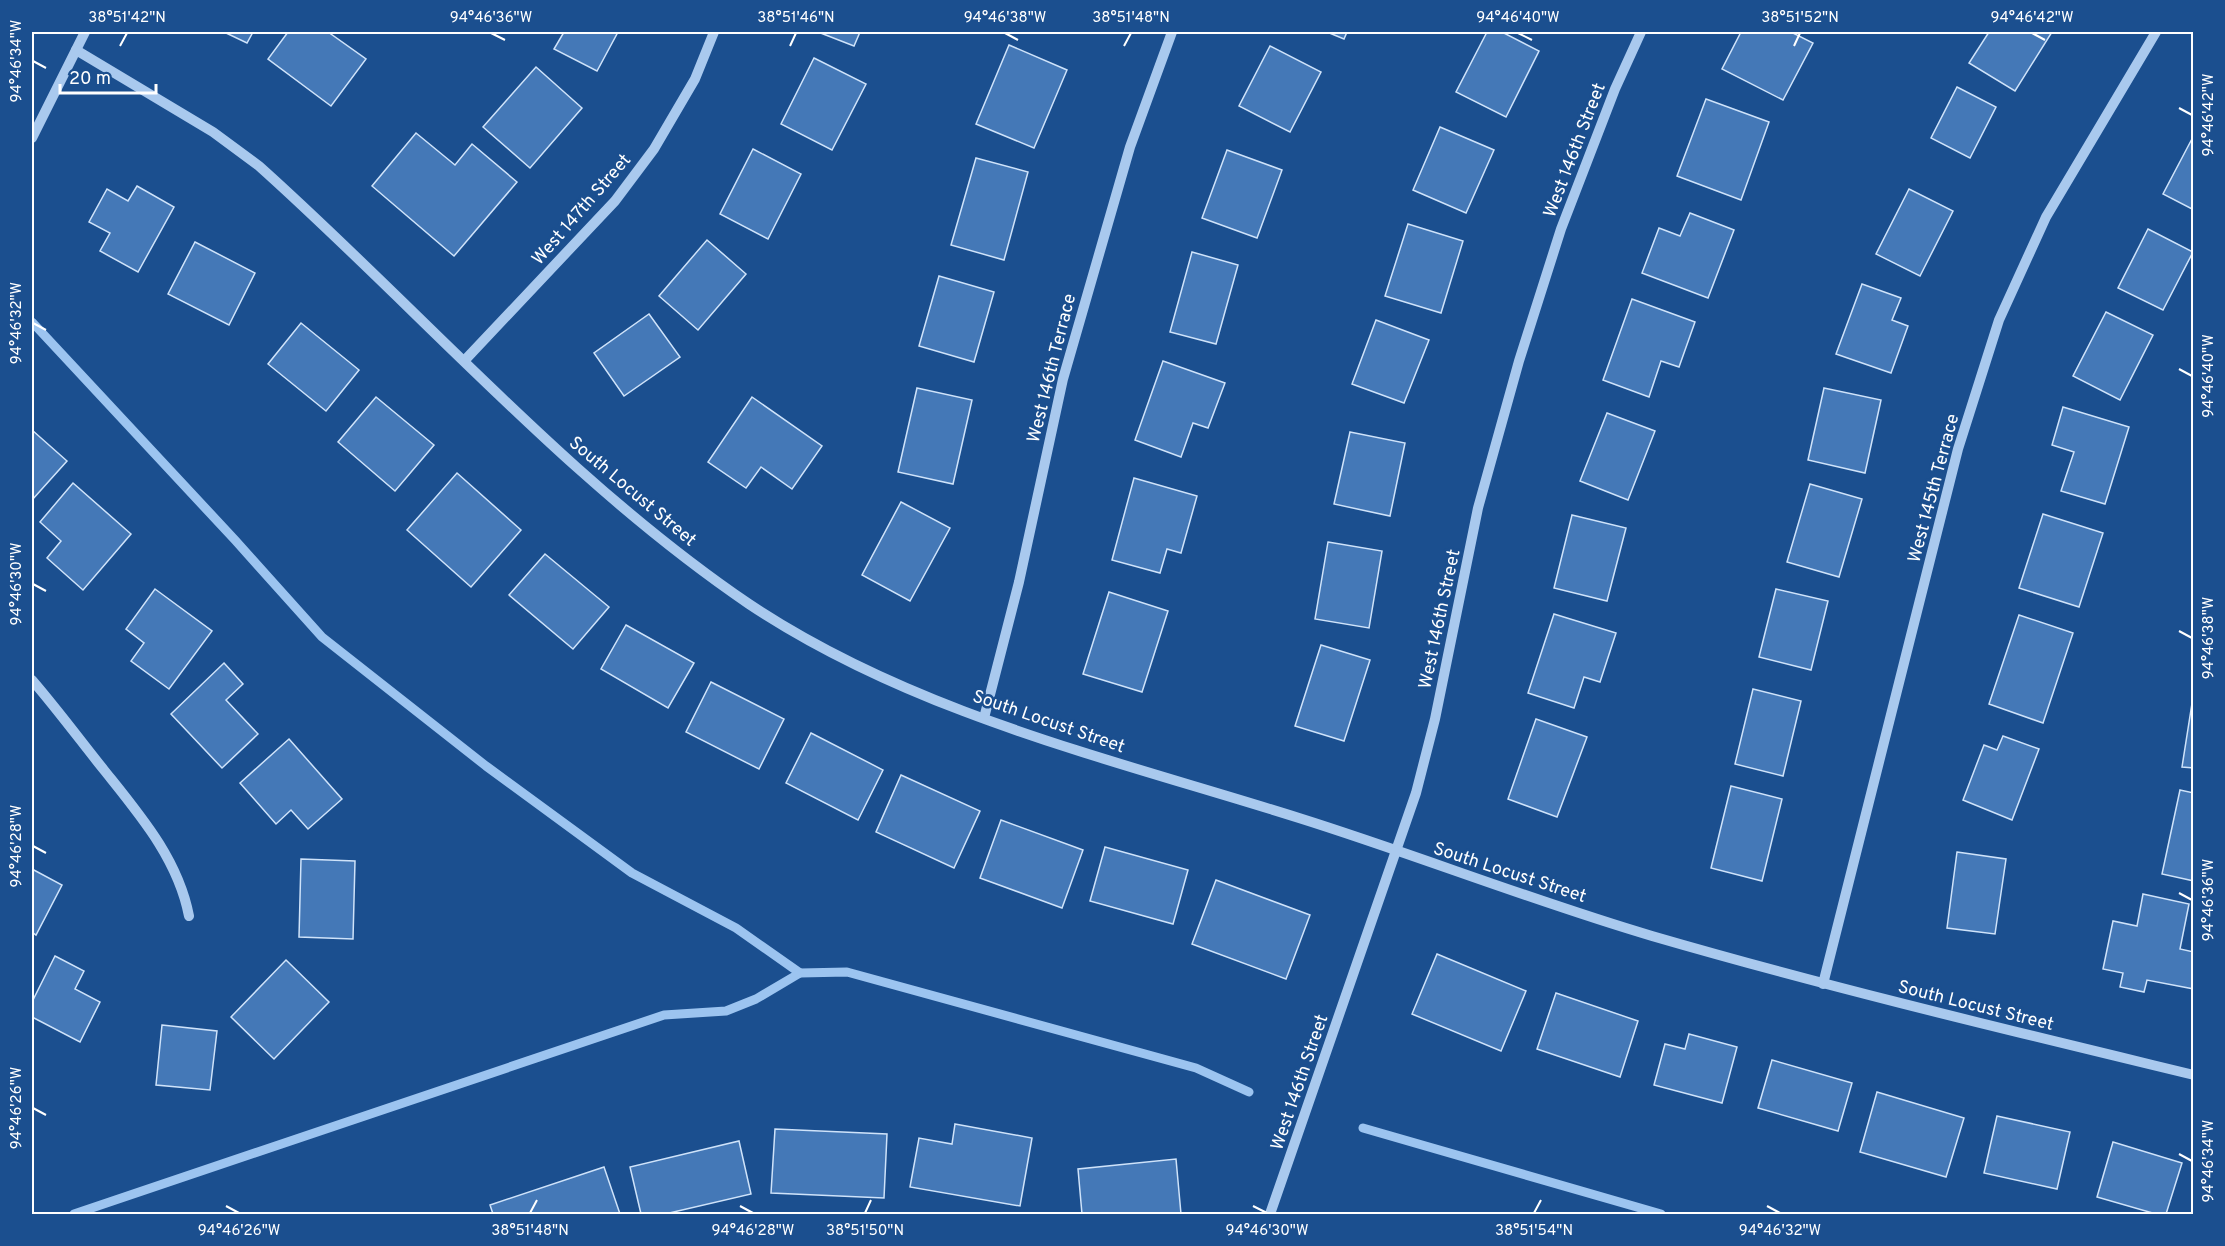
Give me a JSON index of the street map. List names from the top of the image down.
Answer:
{
  "streets": {
    "street": [
      "West 146th Street",
      "West 147th Street",
      "West 146th Terrace",
      "West 145th Terrace",
      "South Locust Street"
    ]
  },
  "crossings": [
    ["West 146th Street", "South Locust Street"],
    ["West 147th Street", "South Locust Street"],
    ["West 146th Terrace", "South Locust Street"],
    ["West 145th Terrace", "South Locust Street"]
  ],
  "scale_bar": "20 m",
  "coordinates": [
    "38°51'42\"N",
    "94°46'36\"W",
    "38°51'46\"N",
    "94°46'38\"W",
    "38°51'48\"N",
    "94°46'40\"W",
    "38°51'52\"N",
    "94°46'42\"W",
    "94°46'34\"W",
    "94°46'32\"W",
    "94°46'30\"W",
    "94°46'28\"W",
    "94°46'26\"W",
    "38°51'50\"N",
    "38°51'54\"N"
  ]
}
